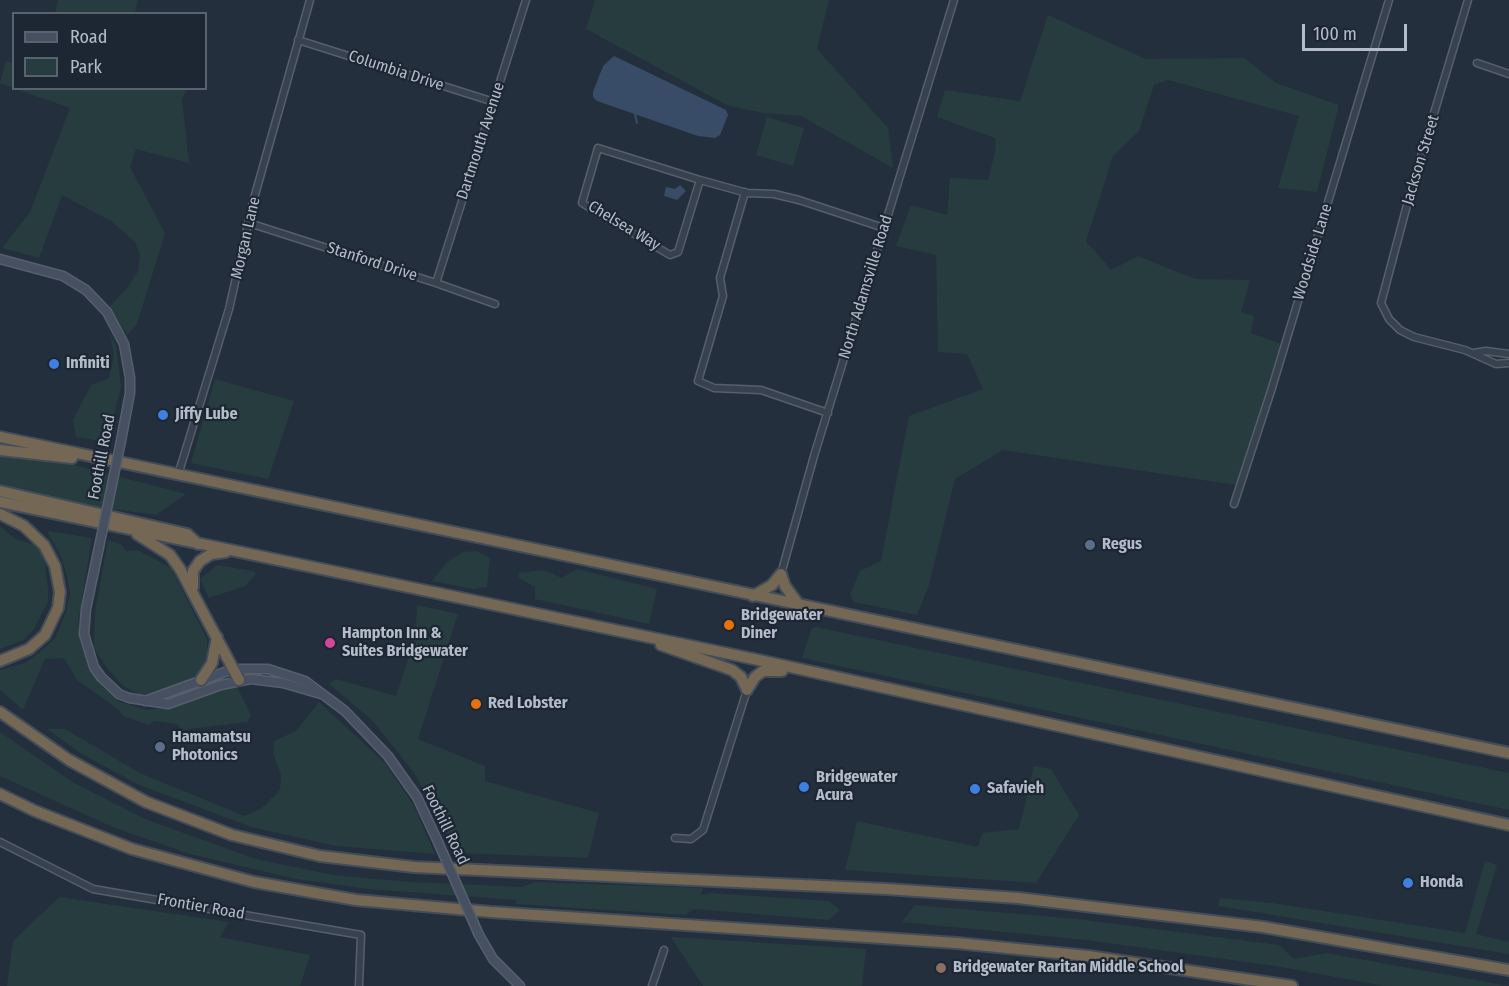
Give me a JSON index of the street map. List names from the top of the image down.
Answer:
{
  "streets": {
    "street": [
      "Columbia Drive",
      "Dartmouth Avenue",
      "Jackson Street",
      "Chelsea Way",
      "Morgan Lane",
      "Woodside Lane",
      "Stanford Drive",
      "North Adamsville Road",
      "Foothill Road",
      "Frontier Road"
    ]
  },
  "crossings": [
    ["Columbia Drive", "Dartmouth Avenue"],
    ["Columbia Drive", "Morgan Lane"],
    ["Dartmouth Avenue", "Stanford Drive"],
    ["Chelsea Way", "North Adamsville Road"],
    ["Morgan Lane", "Stanford Drive"]
  ],
  "places": [
    "Infiniti",
    "Jiffy Lube",
    "Regus",
    "Bridgewater Diner",
    "Hampton Inn & Suites Bridgewater",
    "Red Lobster",
    "Hamamatsu Photonics",
    "Bridgewater Acura",
    "Safavieh",
    "Honda",
    "Bridgewater Raritan Middle School"
  ],
  "legend": ["Road", "Park"],
  "scale_bar": "100 m"
}
